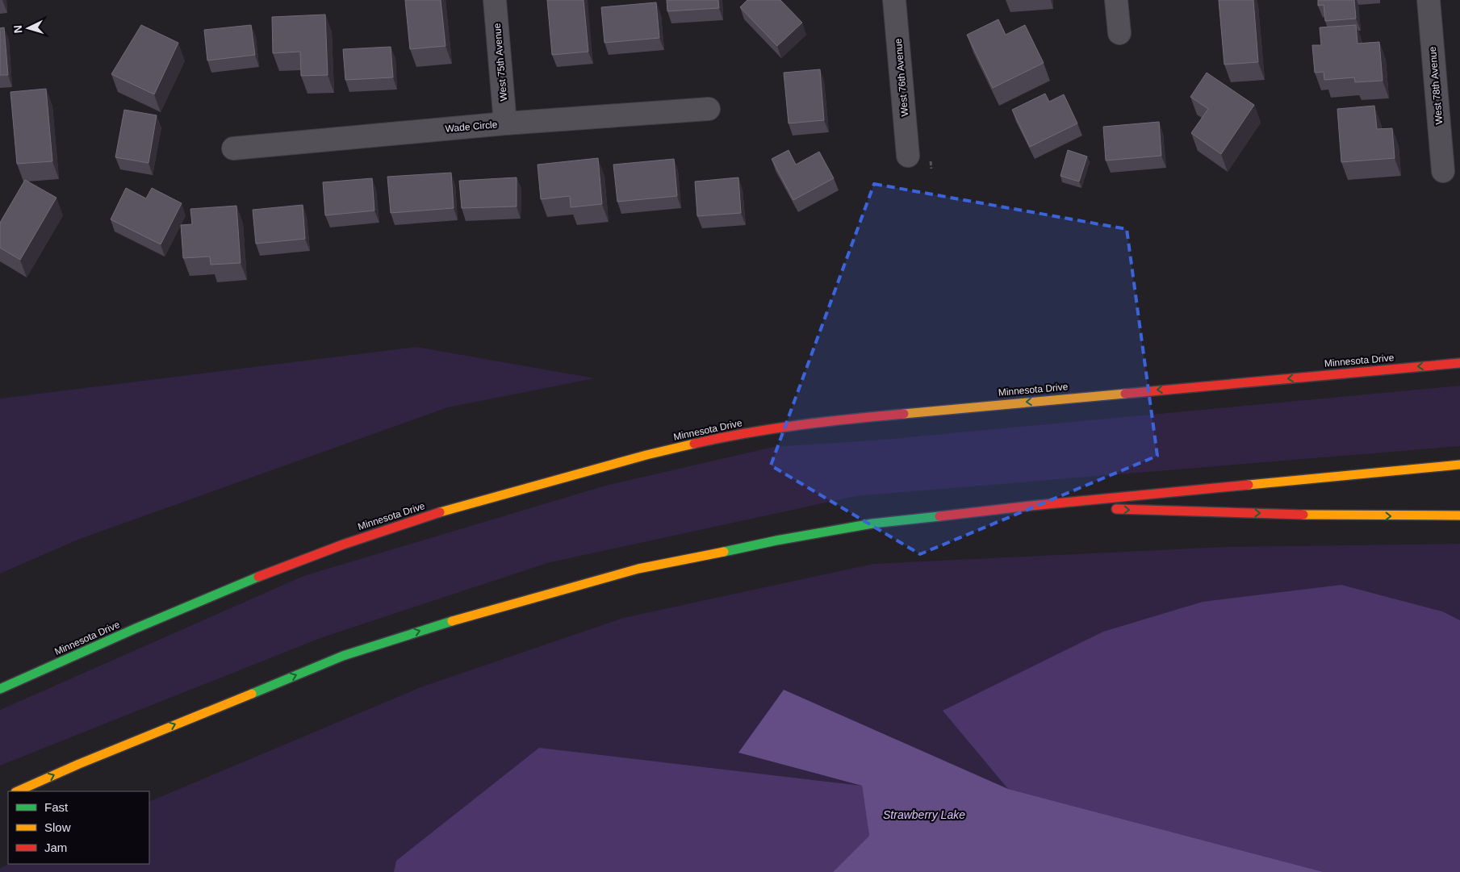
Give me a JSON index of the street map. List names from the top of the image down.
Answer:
{
  "streets": {
    "highway": ["Minnesota Drive"],
    "street": [
      "West 75th Avenue",
      "West 76th Avenue",
      "West 78th Avenue",
      "Wade Circle"
    ]
  },
  "crossings": [
    ["West 75th Avenue", "Wade Circle"]
  ],
  "one_way": ["Minnesota Drive"],
  "water": ["Strawberry Lake"],
  "legend": ["Fast", "Slow", "Jam"],
  "north": "left"
}
